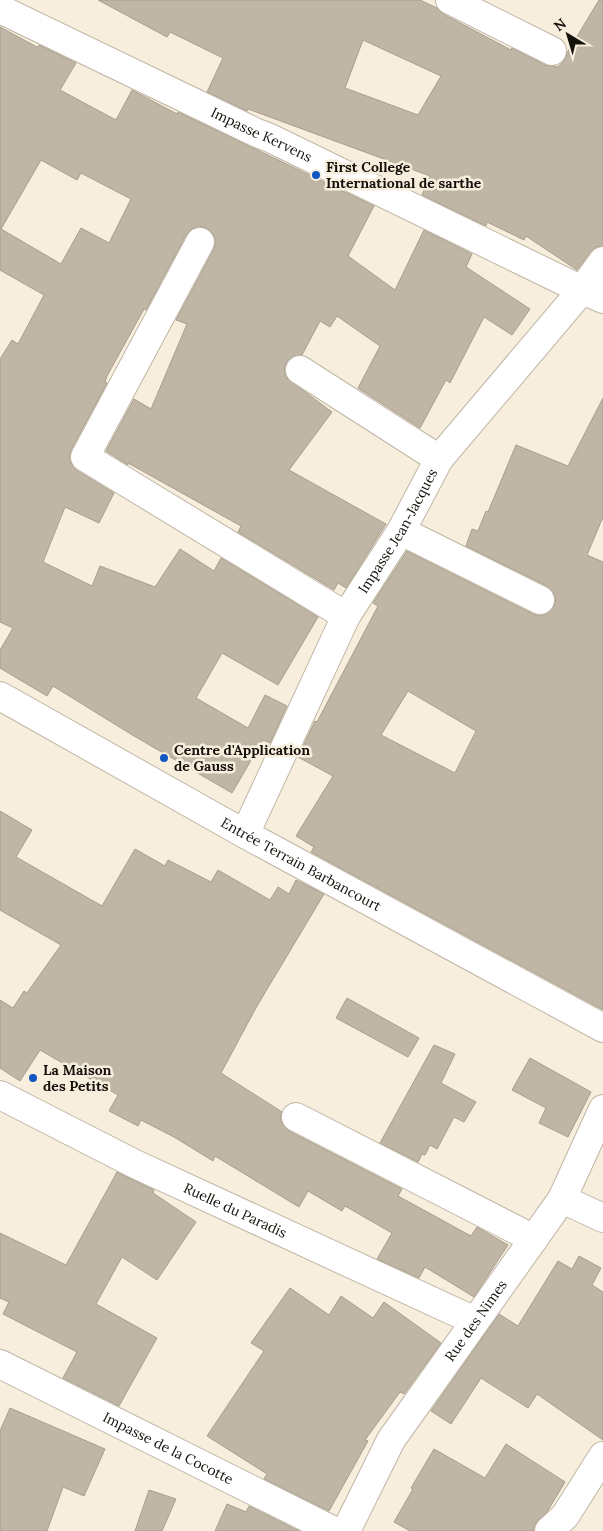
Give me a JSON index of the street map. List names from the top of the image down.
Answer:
{
  "streets": {
    "street": [
      "Impasse Kervens",
      "Impasse Jean-Jacques",
      "Entrée Terrain Barbancourt",
      "Ruelle du Paradis",
      "Rue des Nimes",
      "Impasse de la Cocotte"
    ]
  },
  "crossings": [
    ["Impasse Kervens", "Impasse Jean-Jacques"],
    ["Impasse Jean-Jacques", "Entrée Terrain Barbancourt"],
    ["Ruelle du Paradis", "Rue des Nimes"],
    ["Rue des Nimes", "Impasse de la Cocotte"]
  ],
  "places": ["First College International de sarthe", "Centre d'Application de Gauss", "La Maison des Petits"],
  "north": "top left"
}
